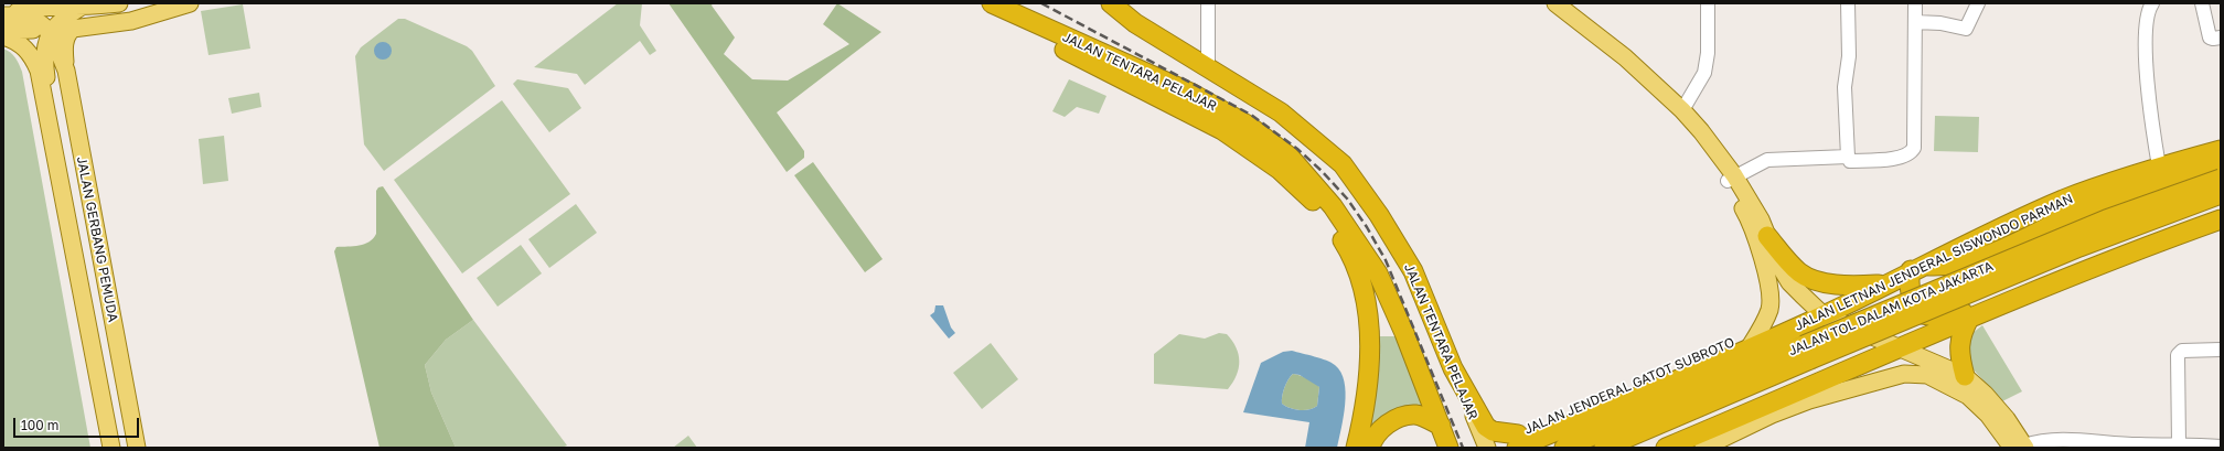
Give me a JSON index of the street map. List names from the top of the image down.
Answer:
{
  "streets": {
    "highway": [
      "JALAN TENTARA PELAJAR",
      "JALAN LETNAN JENDERAL SISWONDO PARMAN",
      "JALAN TOL DALAM KOTA JAKARTA",
      "JALAN JENDERAL GATOT SUBROTO"
    ],
    "main road": ["JALAN GERBANG PEMUDA"]
  },
  "crossings": [
    ["JALAN TENTARA PELAJAR", "JALAN JENDERAL GATOT SUBROTO"],
    ["JALAN LETNAN JENDERAL SISWONDO PARMAN", "JALAN JENDERAL GATOT SUBROTO"]
  ],
  "scale_bar": "100 m"
}
